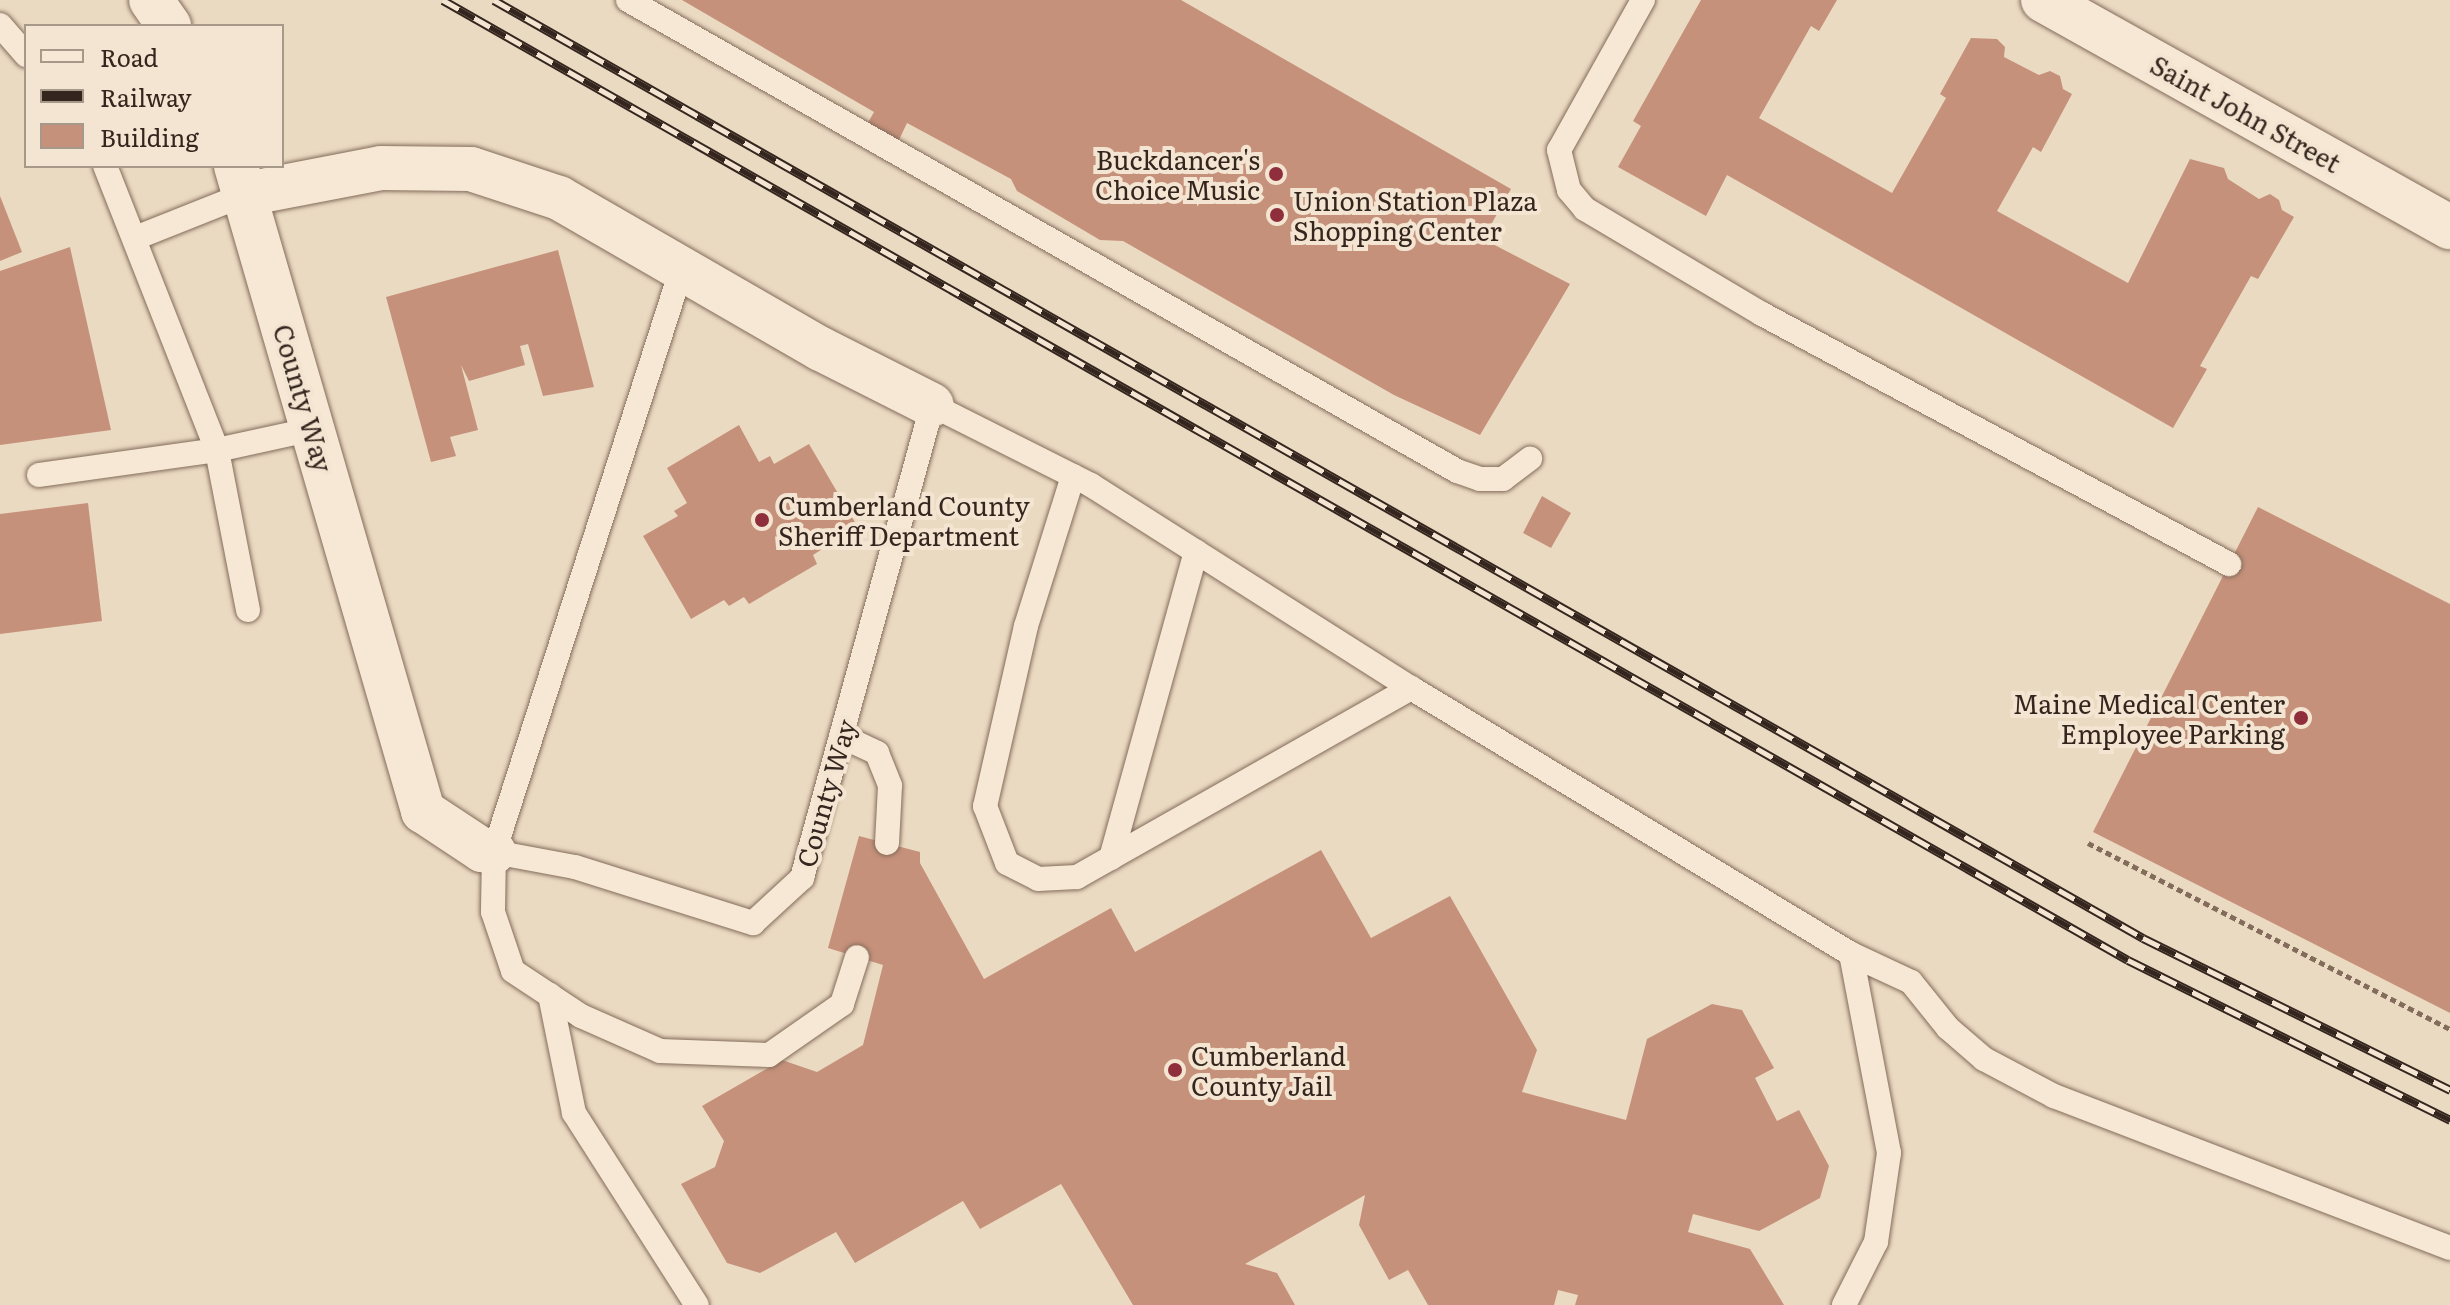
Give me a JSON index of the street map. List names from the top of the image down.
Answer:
{
  "streets": {
    "street": ["Saint John Street", "County Way"]
  },
  "places": [
    "Buckdancer's Choice Music",
    "Union Station Plaza Shopping Center",
    "Cumberland County Sheriff Department",
    "Maine Medical Center Employee Parking",
    "Cumberland County Jail"
  ],
  "legend": ["Road", "Railway", "Building"]
}
